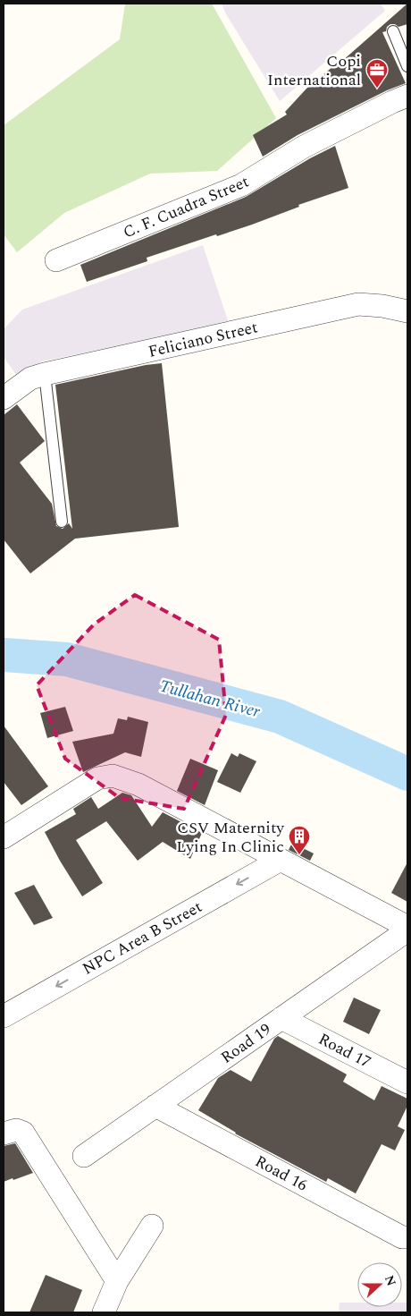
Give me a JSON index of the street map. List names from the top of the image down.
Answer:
{
  "streets": {
    "street": [
      "C. F. Cuadra Street",
      "Feliciano Street",
      "NPC Area B Street",
      "Road 19",
      "Road 17",
      "Road 16"
    ]
  },
  "crossings": [
    ["Road 19", "Road 17"],
    ["Road 19", "Road 16"]
  ],
  "one_way": ["NPC Area B Street"],
  "water": ["Tullahan River"],
  "places": {
    "office": ["Copi International"],
    "building": ["CSV Maternity Lying In Clinic"]
  },
  "north": "right"
}
